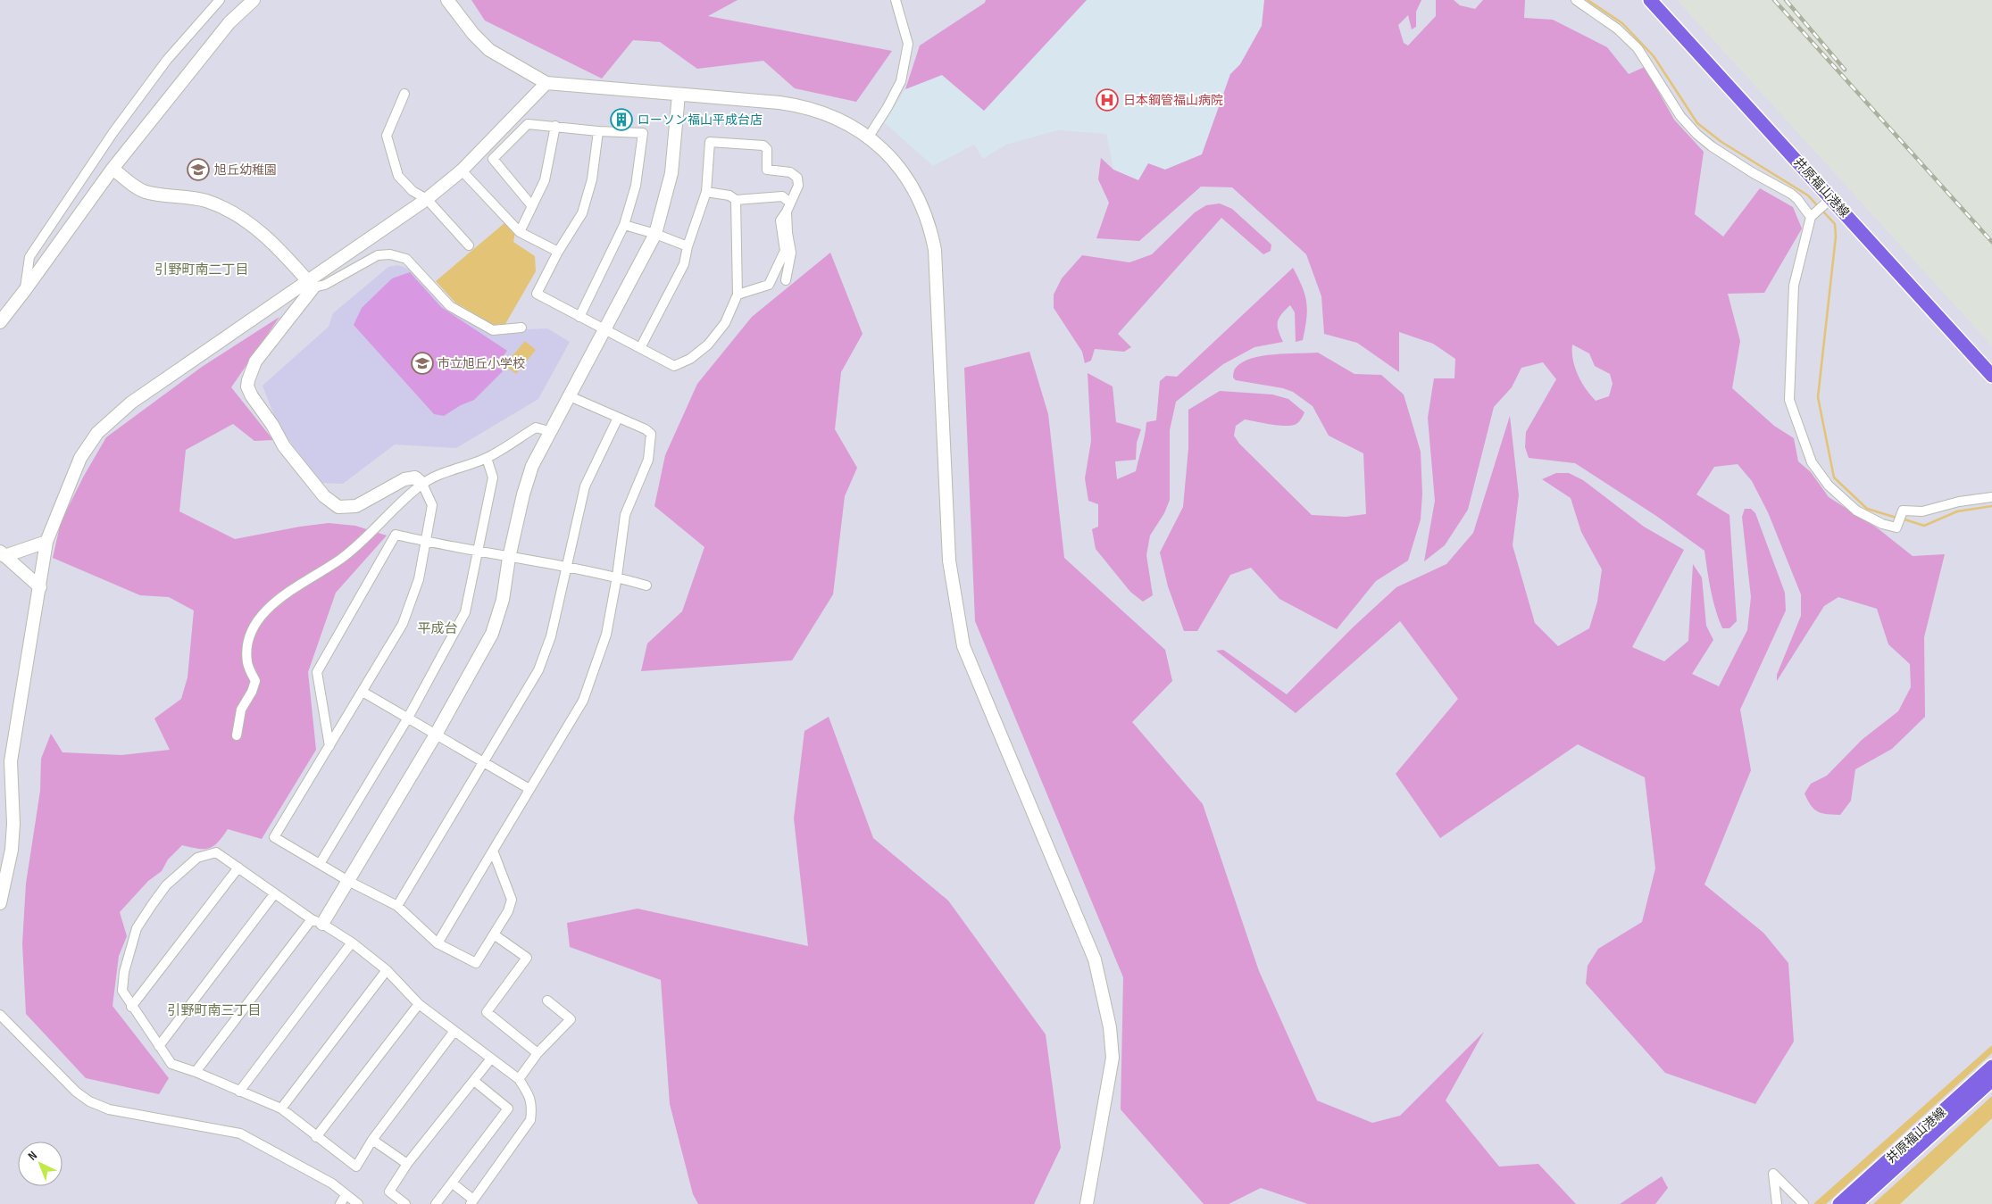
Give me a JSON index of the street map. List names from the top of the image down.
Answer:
{
  "streets": {
    "main road": ["井原福山港線"]
  },
  "districts": ["引野町南二丁目", "平成台", "引野町南三丁目"],
  "places": {
    "hospital": ["日本鋼管福山病院"],
    "building": ["ローソン福山平成台店"],
    "school or university": ["旭丘幼稚園", "市立旭丘小学校"]
  },
  "north": "top left"
}
